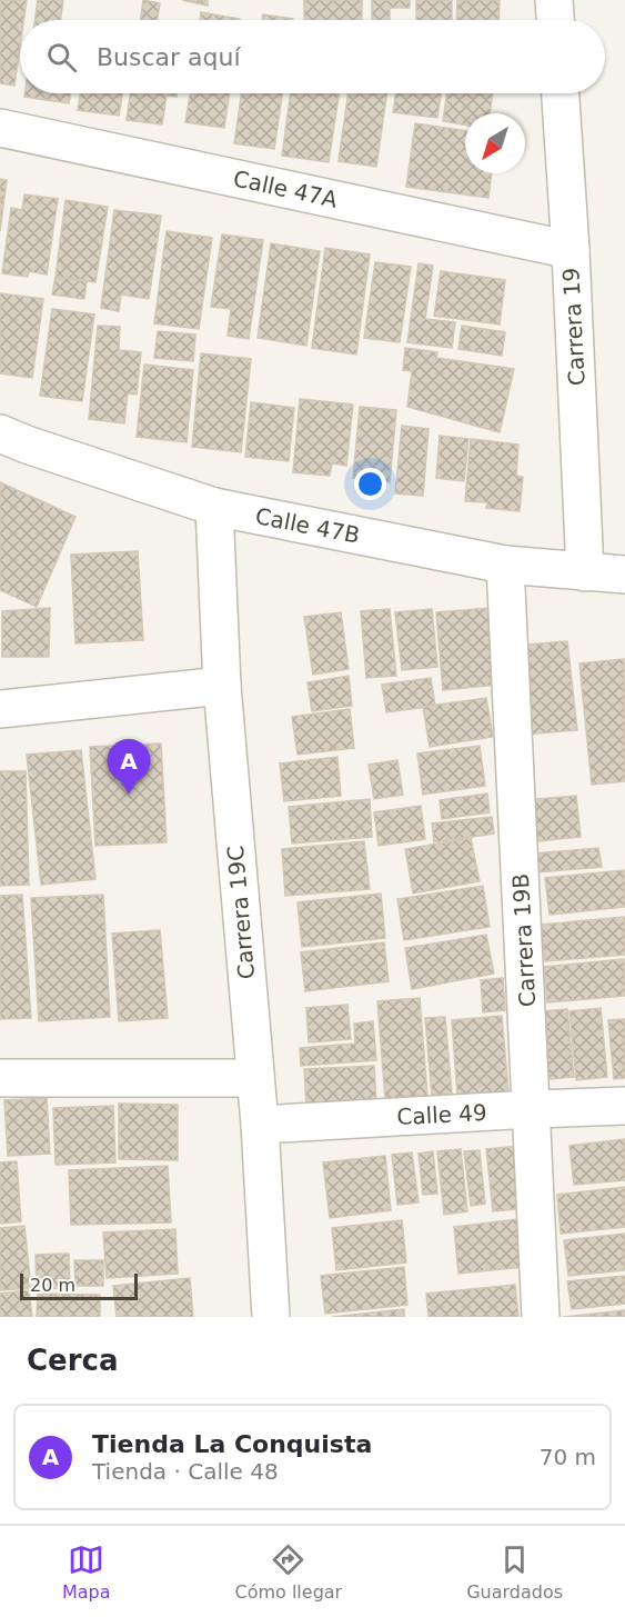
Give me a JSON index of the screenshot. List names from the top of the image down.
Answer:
{
  "streets": {
    "street": [
      "Calle 47A",
      "Carrera 19",
      "Calle 47B",
      "Carrera 19C",
      "Carrera 19B",
      "Calle 49"
    ]
  },
  "crossings": [
    ["Calle 47A", "Carrera 19"],
    ["Carrera 19", "Calle 47B"],
    ["Calle 47B", "Carrera 19C"],
    ["Calle 47B", "Carrera 19B"],
    ["Carrera 19C", "Calle 49"],
    ["Carrera 19B", "Calle 49"]
  ],
  "scale_bar": "20 m",
  "north": "bottom left",
  "page": {
    "search": "Buscar aquí",
    "pins": "A",
    "scale": "20 m",
    "heading": "Cerca",
    "list": [
      {
        "mark": "A",
        "name": "Tienda La Conquista",
        "note": "Tienda · Calle 48",
        "value": "70 m"
      }
    ],
    "nav": ["Mapa", "Cómo llegar", "Guardados"]
  }
}
